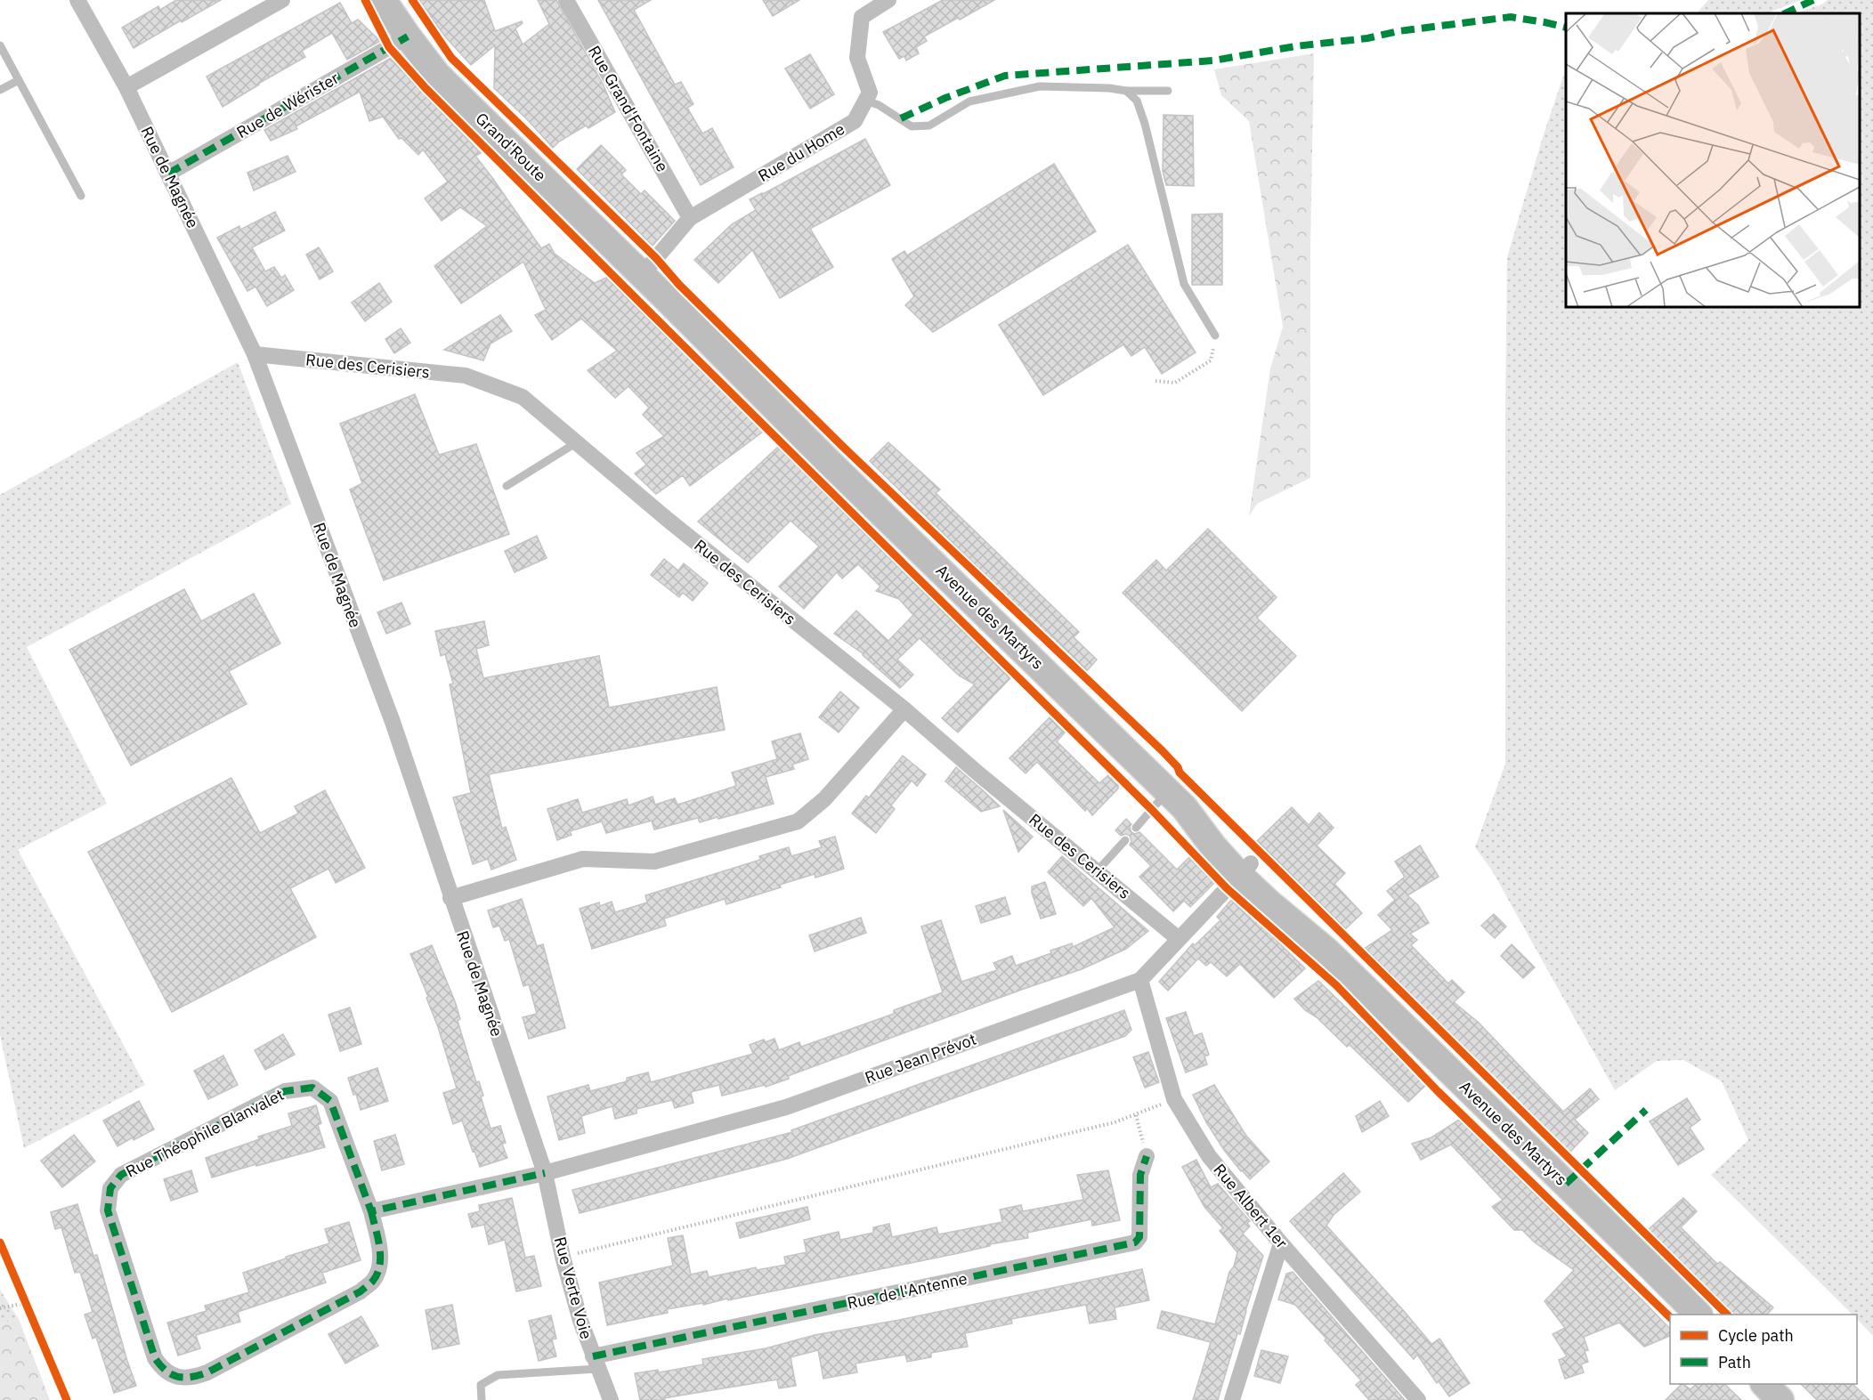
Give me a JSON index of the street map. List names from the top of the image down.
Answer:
{
  "streets": {
    "main road": ["Grand'Route", "Avenue des Martyrs"],
    "street": [
      "Rue de Wérister",
      "Rue Grand'Fontaine",
      "Rue du Home",
      "Rue de Magnée",
      "Rue des Cerisiers",
      "Rue Jean Prévot",
      "Rue Théophile Blanvalet",
      "Rue Albert 1er",
      "Rue Verte Voie",
      "Rue de l'Antenne"
    ]
  },
  "crossings": [
    ["Rue de Wérister", "Grand'Route"],
    ["Rue de Wérister", "Rue de Magnée"],
    ["Rue Grand'Fontaine", "Rue du Home"],
    ["Grand'Route", "Rue du Home"],
    ["Grand'Route", "Avenue des Martyrs"],
    ["Rue du Home", "Avenue des Martyrs"],
    ["Rue de Magnée", "Rue des Cerisiers"],
    ["Rue de Magnée", "Rue Jean Prévot"],
    ["Rue de Magnée", "Rue Verte Voie"],
    ["Rue des Cerisiers", "Rue Jean Prévot"],
    ["Avenue des Martyrs", "Rue Jean Prévot"],
    ["Rue Jean Prévot", "Rue Albert 1er"],
    ["Rue Jean Prévot", "Rue Verte Voie"],
    ["Rue Verte Voie", "Rue de l'Antenne"]
  ],
  "legend": ["Cycle path", "Path"]
}
